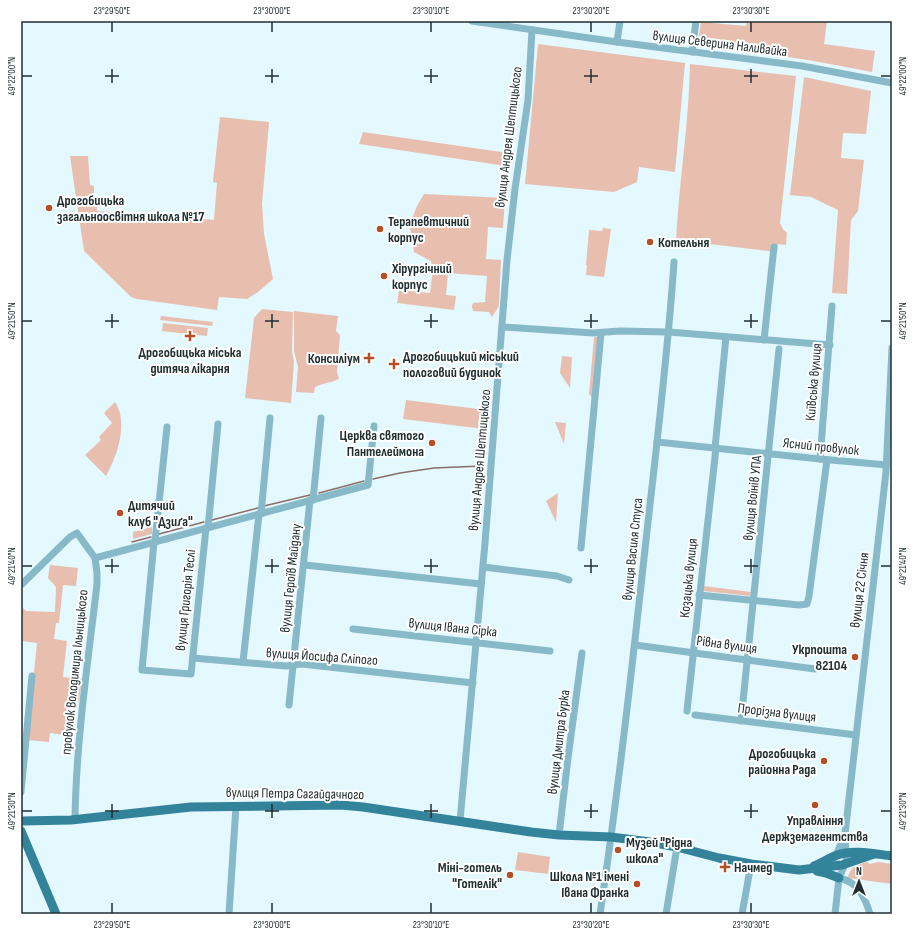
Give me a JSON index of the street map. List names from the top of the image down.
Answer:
{
  "streets": {
    "main road": ["вулиця Петра Сагайдачного"],
    "street": [
      "вулиця Северина Наливайка",
      "вулиця Андрея Шептицького",
      "Київська вулиця",
      "Ясний провулок",
      "вулиця Воїнів УПА",
      "вулиця Василя Стуса",
      "вулиця Героїв Майдану",
      "Козацька вулиця",
      "вулиця 22 Січня",
      "вулиця Григорія Теслі",
      "вулиця Івана Сірка",
      "Рівна вулиця",
      "вулиця Йосифа Сліпого",
      "провулок Володимира Ільницького",
      "Прорізна вулиця",
      "вулиця Дмитра Бурка"
    ]
  },
  "crossings": [
    ["вулиця Северина Наливайка", "вулиця Андрея Шептицького"],
    ["вулиця Андрея Шептицького", "вулиця Івана Сірка"],
    ["вулиця Андрея Шептицького", "вулиця Йосифа Сліпого"],
    ["вулиця Андрея Шептицького", "вулиця Петра Сагайдачного"],
    ["Київська вулиця", "Ясний провулок"],
    ["Київська вулиця", "вулиця Воїнів УПА"],
    ["Ясний провулок", "вулиця Воїнів УПА"],
    ["Ясний провулок", "вулиця Василя Стуса"],
    ["Ясний провулок", "Козацька вулиця"],
    ["Ясний провулок", "вулиця 22 Січня"],
    ["вулиця Воїнів УПА", "Рівна вулиця"],
    ["вулиця Воїнів УПА", "Прорізна вулиця"],
    ["вулиця Василя Стуса", "Рівна вулиця"],
    ["вулиця Василя Стуса", "вулиця Петра Сагайдачного"],
    ["вулиця Героїв Майдану", "вулиця Йосифа Сліпого"],
    ["Козацька вулиця", "Рівна вулиця"],
    ["вулиця 22 Січня", "Прорізна вулиця"],
    ["вулиця Григорія Теслі", "вулиця Йосифа Сліпого"],
    ["провулок Володимира Ільницького", "вулиця Петра Сагайдачного"],
    ["вулиця Дмитра Бурка", "вулиця Петра Сагайдачного"]
  ],
  "places": {
    "other": [
      "Дрогобицька загальноосвітня школа №17",
      "Терапевтичний корпус",
      "Котельня",
      "Хірургічний корпус",
      "Церква святого Пантелеймона",
      "Дитячий клуб \"Дзиґа\"",
      "Укрпошта 82104",
      "Дрогобицька районна Рада",
      "Управління Держземагентства",
      "Музей \"Рідна школа\"",
      "Міні-готель \"Готелік\"",
      "Школа №1 імені Івана Франка"
    ],
    "health": [
      "Дрогобицька міська дитяча лікарня",
      "Консиліум",
      "Дрогобицький міський пологовий будинок",
      "Начмед"
    ]
  },
  "north": "top",
  "coordinates": [
    "23°29'50\"E",
    "23°30'00\"E",
    "23°30'10\"E",
    "23°30'20\"E",
    "23°30'30\"E",
    "49°22'00\"N",
    "49°21'50\"N",
    "49°21'40\"N",
    "49°21'30\"N"
  ]
}
